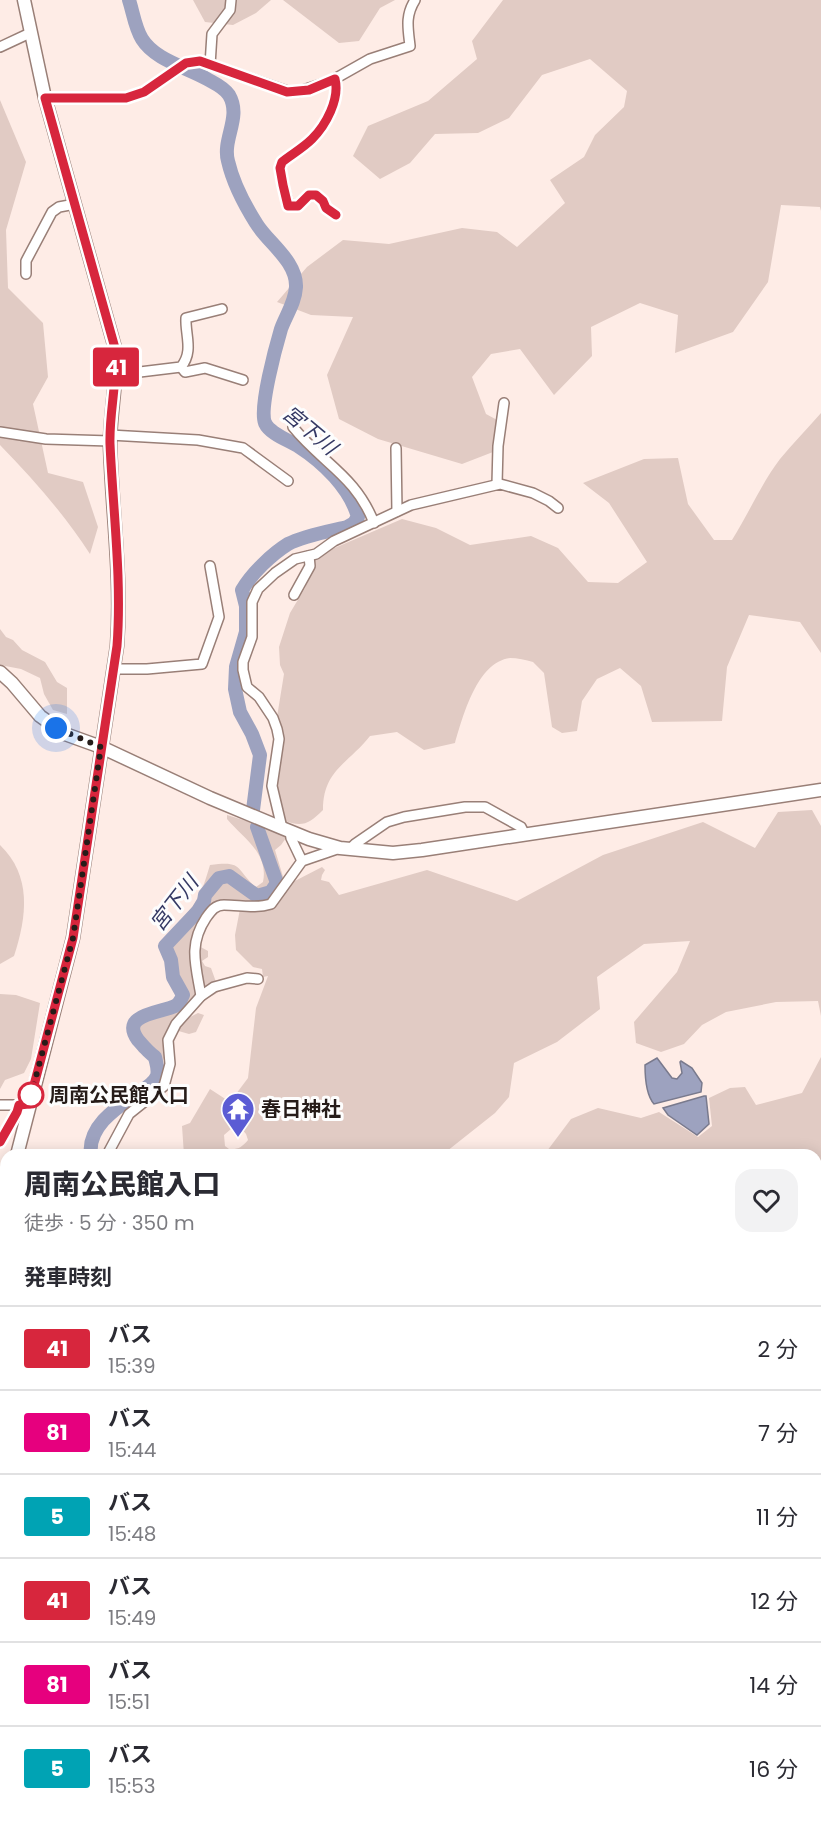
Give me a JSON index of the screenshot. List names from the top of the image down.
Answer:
{
  "water": ["宮下川"],
  "places": {
    "other": ["周南公民館入口"],
    "temple": ["春日神社"]
  },
  "lines": ["bus line 41"],
  "page": {
    "on_map": "41",
    "heading": [
      ["周南公民館入口", "徒歩 · 5 分 · 350 m"],
      "発車時刻"
    ],
    "list": [
      {
        "mark": "41",
        "name": "バス",
        "note": "15:39",
        "value": "2 分"
      },
      {
        "mark": "81",
        "name": "バス",
        "note": "15:44",
        "value": "7 分"
      },
      {
        "mark": "5",
        "name": "バス",
        "note": "15:48",
        "value": "11 分"
      },
      {
        "mark": "41",
        "name": "バス",
        "note": "15:49",
        "value": "12 分"
      },
      {
        "mark": "81",
        "name": "バス",
        "note": "15:51",
        "value": "14 分"
      },
      {
        "mark": "5",
        "name": "バス",
        "note": "15:53",
        "value": "16 分"
      }
    ]
  }
}
